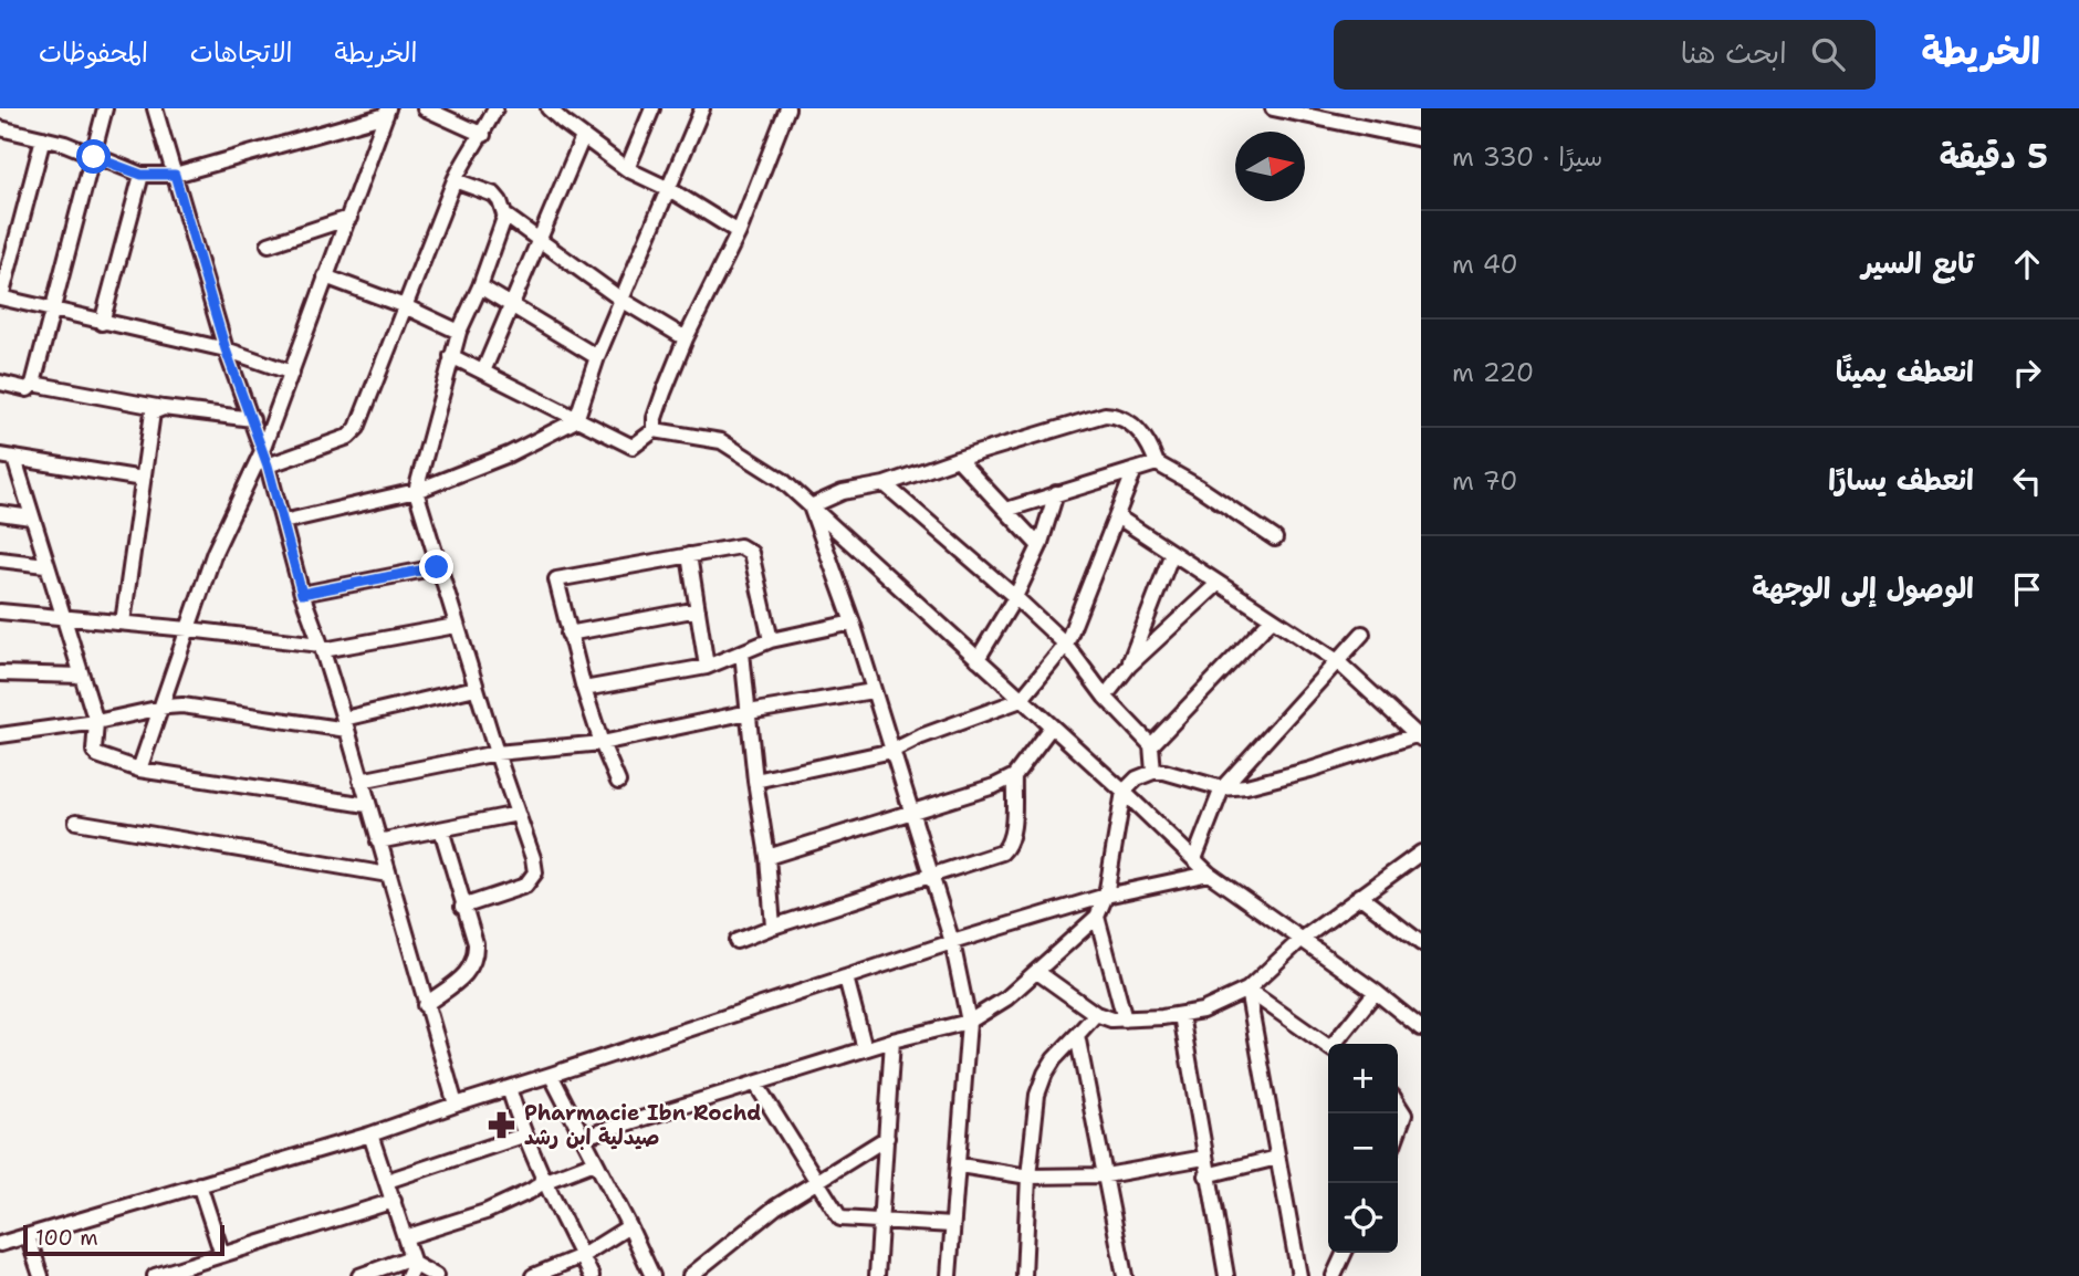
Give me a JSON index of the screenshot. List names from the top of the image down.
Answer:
{
  "places": {
    "pharmacy": ["Pharmacie Ibn Rochd صيدلية ابن رشد"]
  },
  "scale_bar": "100 m",
  "north": "right",
  "page": {
    "header": "الخريطة",
    "search": "ابحث هنا",
    "nav": ["الخريطة", "الاتجاهات", "المحفوظات"],
    "heading": ["5 دقيقة", "سيرًا · 330 m"],
    "list": [
      ["تابع السير", "40 m"],
      ["انعطف يمينًا", "220 m"],
      ["انعطف يسارًا", "70 m"],
      "الوصول إلى الوجهة"
    ],
    "map_buttons": ["+", "−"],
    "scale": "100 m"
  }
}
